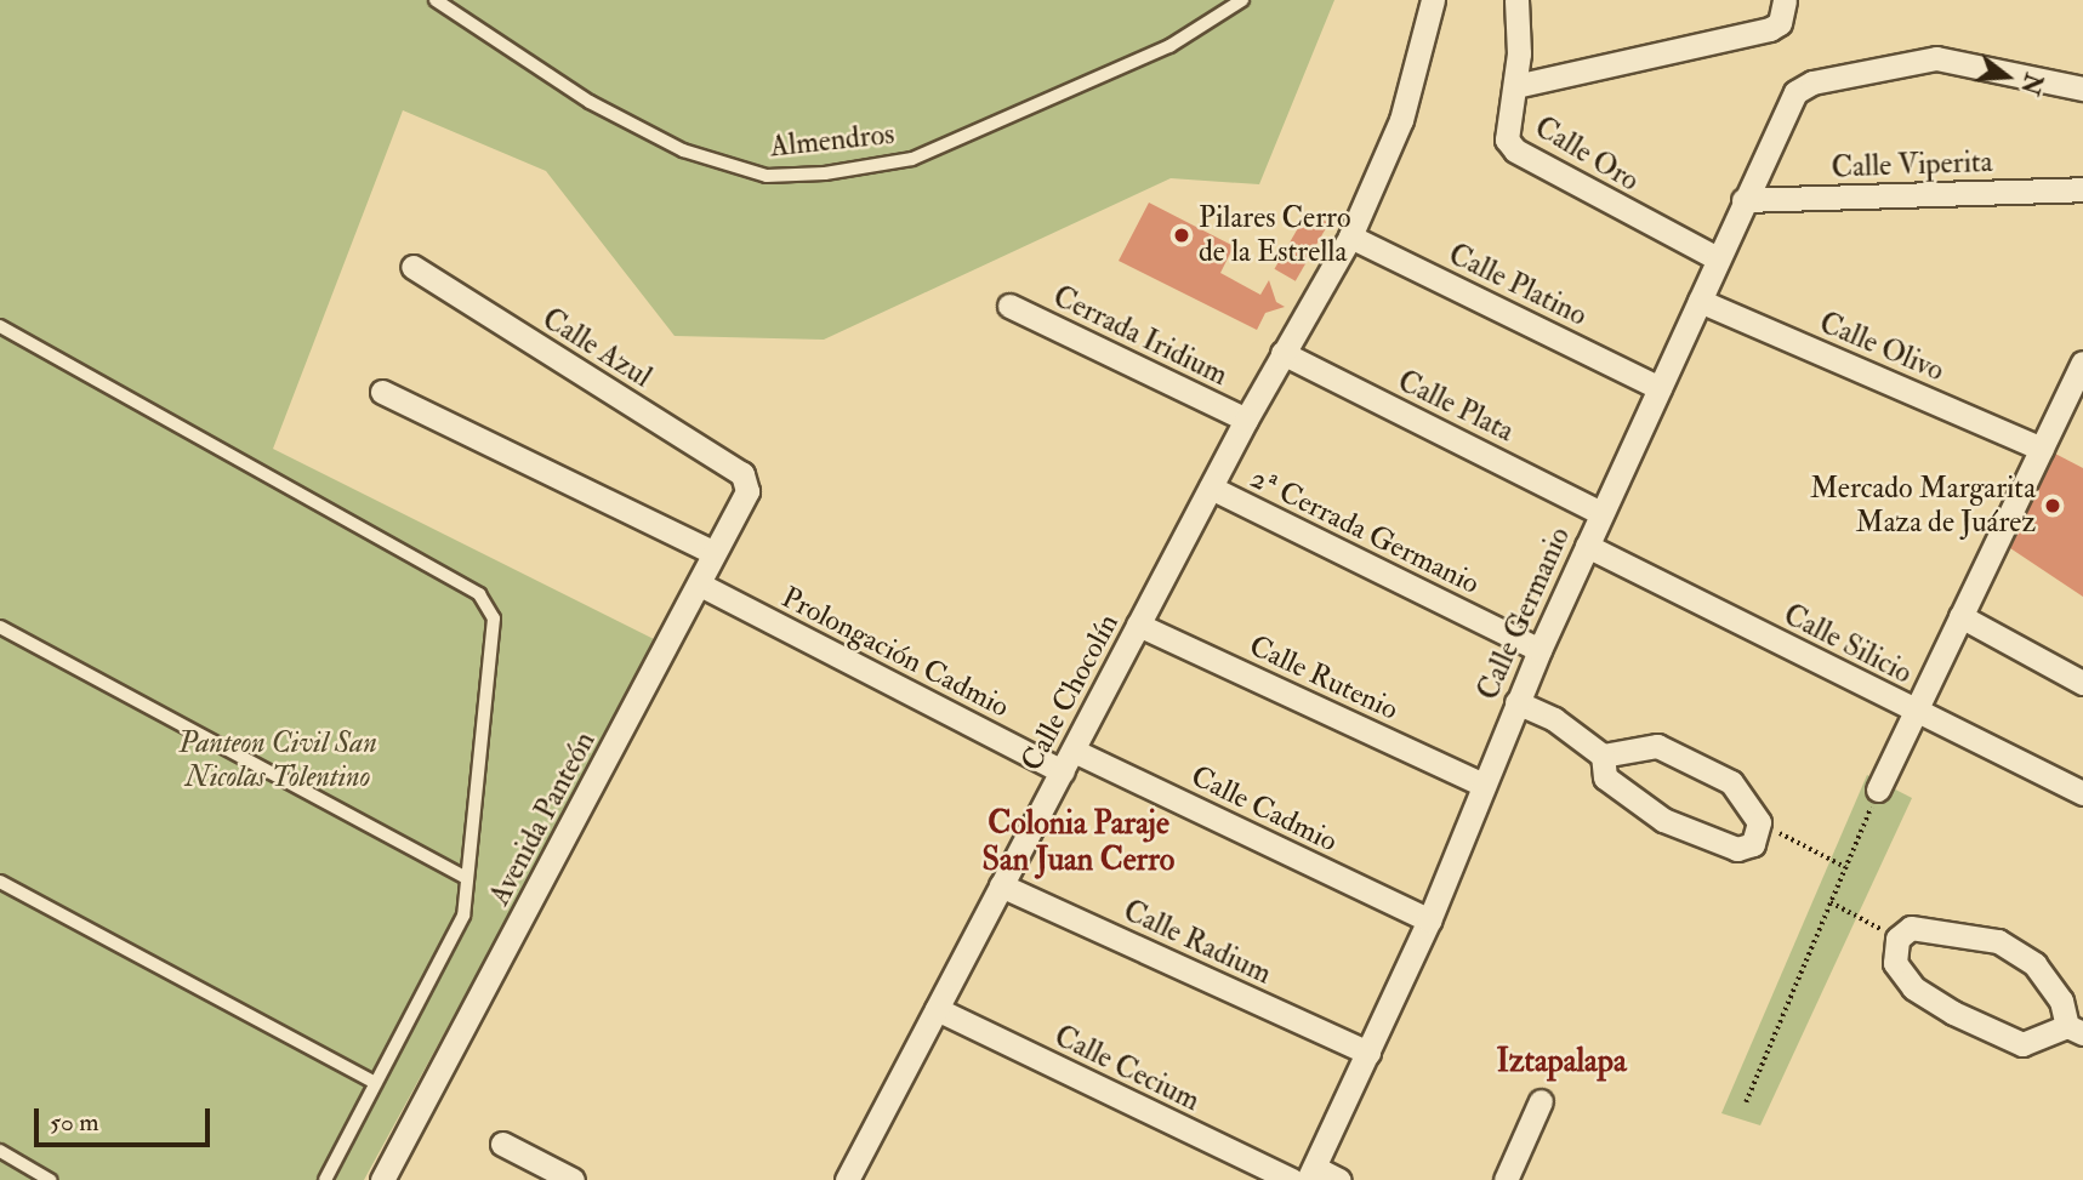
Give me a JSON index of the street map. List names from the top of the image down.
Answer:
{
  "streets": {
    "street": [
      "Calle Oro",
      "Calle Viperita",
      "Calle Platino",
      "Cerrada Iridium",
      "Calle Olivo",
      "Calle Azul",
      "Calle Plata",
      "2ª Cerrada Germanio",
      "Calle Germanio",
      "Calle Silicio",
      "Prolongación Cadmio",
      "Calle Rutenio",
      "Calle Chocolín",
      "Calle Cadmio",
      "Avenida Panteón",
      "Calle Radium",
      "Calle Cecium"
    ],
    "lane": ["Almendros"]
  },
  "crossings": [
    ["Calle Oro", "Calle Germanio"],
    ["Calle Viperita", "Calle Germanio"],
    ["Calle Platino", "Calle Germanio"],
    ["Calle Platino", "Calle Chocolín"],
    ["Cerrada Iridium", "Calle Chocolín"],
    ["Calle Olivo", "Calle Germanio"],
    ["Calle Azul", "Avenida Panteón"],
    ["Calle Plata", "Calle Germanio"],
    ["Calle Plata", "Calle Chocolín"],
    ["2ª Cerrada Germanio", "Calle Germanio"],
    ["2ª Cerrada Germanio", "Calle Chocolín"],
    ["Calle Germanio", "Calle Silicio"],
    ["Calle Germanio", "Calle Rutenio"],
    ["Calle Germanio", "Calle Cadmio"],
    ["Calle Germanio", "Calle Radium"],
    ["Prolongación Cadmio", "Calle Chocolín"],
    ["Prolongación Cadmio", "Avenida Panteón"],
    ["Calle Rutenio", "Calle Chocolín"],
    ["Calle Chocolín", "Calle Cadmio"],
    ["Calle Chocolín", "Calle Radium"],
    ["Calle Chocolín", "Calle Cecium"]
  ],
  "districts": ["Colonia Paraje San Juan Cerro", "Iztapalapa"],
  "parks": ["Panteon Civil San Nicolas Tolentino"],
  "places": ["Pilares Cerro de la Estrella", "Mercado Margarita Maza de Juárez"],
  "scale_bar": "50 m",
  "north": "right"
}
